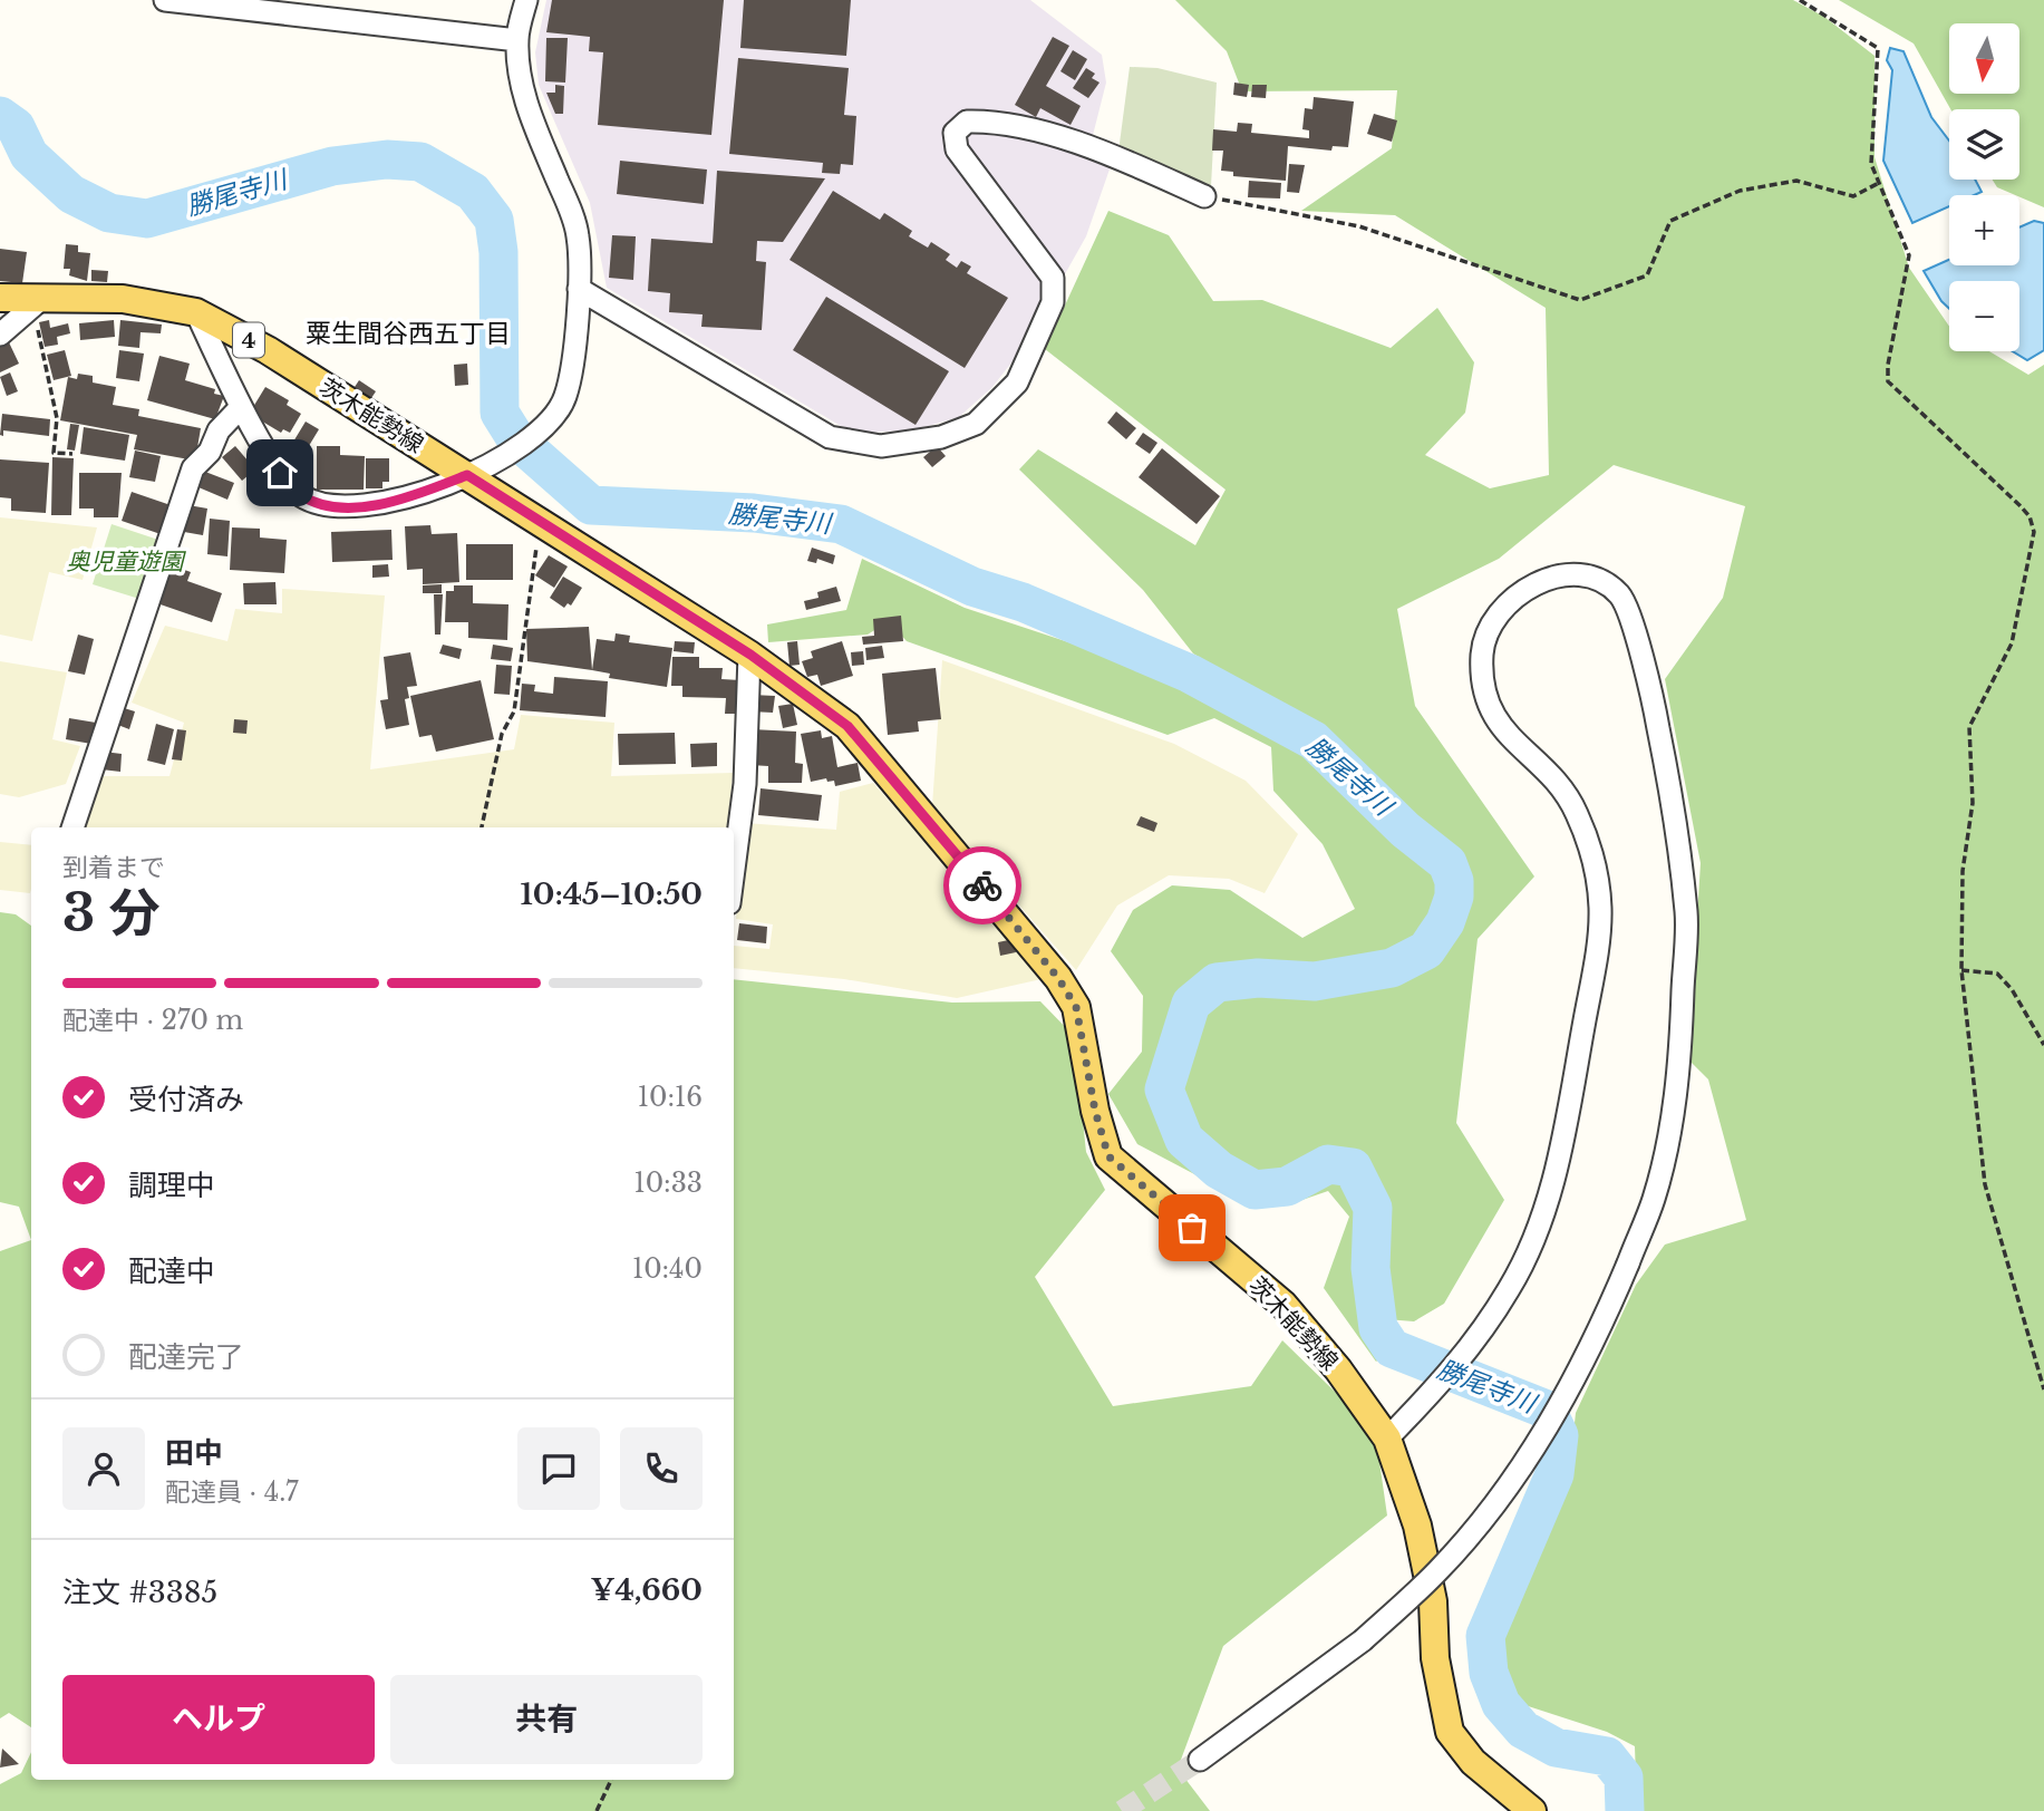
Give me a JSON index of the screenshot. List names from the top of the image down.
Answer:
{
  "streets": {
    "main road": ["4", "茨木能勢線"]
  },
  "districts": ["粟生間谷西五丁目"],
  "water": ["勝尾寺川"],
  "parks": ["奥児童遊園"],
  "north": "bottom",
  "page": {
    "map_buttons": ["+", "−"],
    "heading": ["3 分", "到着まで", "10:45–10:50"],
    "panel": [
      "田中",
      "配達員 · 4.7",
      "注文 #3385",
      "¥4,660"
    ],
    "bar": "配達中 · 270 m",
    "list": [
      ["受付済み", "10:16"],
      ["調理中", "10:33"],
      ["配達中", "10:40"],
      "配達完了"
    ],
    "buttons": ["ヘルプ", "共有"]
  }
}
